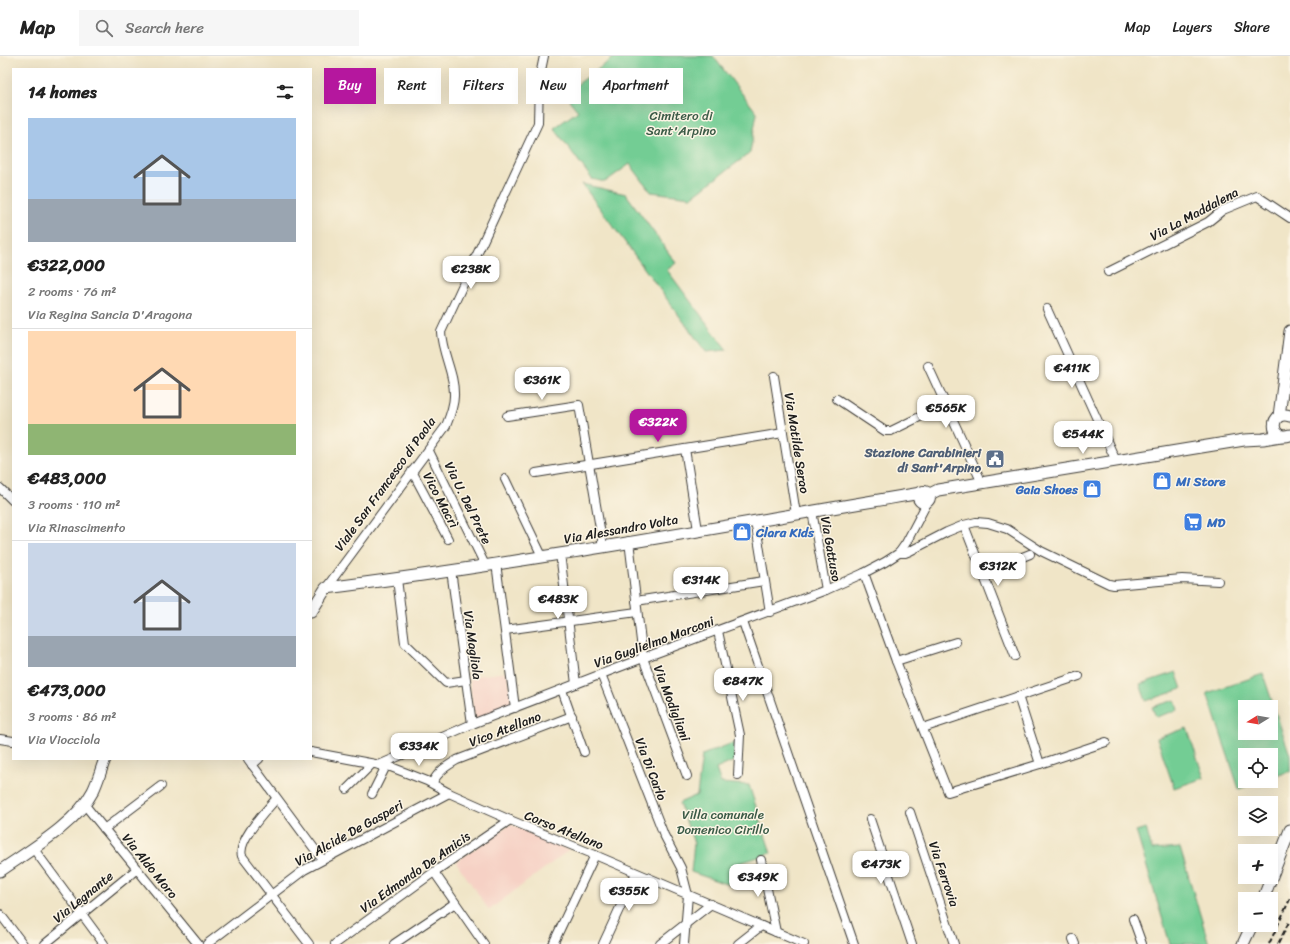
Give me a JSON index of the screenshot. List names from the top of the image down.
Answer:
{
  "streets": {
    "street": [
      "Via La Maddalena",
      "Via Matilde Serao",
      "Viale San Francesco di Paola",
      "Vico Macrì",
      "Via U. Del Prete",
      "Via Alessandro Volta",
      "Via Gattuso",
      "Via Guglielmo Marconi",
      "Via Magliola",
      "Via Modigliani",
      "Vico Atellano",
      "Via Di Carlo",
      "Corso Atellano",
      "Via Alcide De Gasperi",
      "Via Aldo Moro",
      "Via Edmondo De Amicis",
      "Via Ferrovia",
      "Via Legnante"
    ]
  },
  "crossings": [
    ["Via Matilde Serao", "Via Alessandro Volta"],
    ["Viale San Francesco di Paola", "Vico Macrì"],
    ["Viale San Francesco di Paola", "Via U. Del Prete"],
    ["Viale San Francesco di Paola", "Via Alessandro Volta"],
    ["Via U. Del Prete", "Via Alessandro Volta"],
    ["Via Alessandro Volta", "Via Gattuso"],
    ["Via Alessandro Volta", "Via Guglielmo Marconi"],
    ["Via Alessandro Volta", "Via Magliola"],
    ["Via Alessandro Volta", "Via Modigliani"],
    ["Via Gattuso", "Via Guglielmo Marconi"],
    ["Via Guglielmo Marconi", "Via Magliola"],
    ["Via Guglielmo Marconi", "Via Modigliani"],
    ["Via Guglielmo Marconi", "Via Di Carlo"],
    ["Via Guglielmo Marconi", "Corso Atellano"],
    ["Vico Atellano", "Corso Atellano"],
    ["Via Di Carlo", "Corso Atellano"],
    ["Corso Atellano", "Via Alcide De Gasperi"],
    ["Corso Atellano", "Via Edmondo De Amicis"],
    ["Via Aldo Moro", "Via Legnante"]
  ],
  "parks": ["Cimitero di Sant'Arpino", "Villa comunale Domenico Cirillo"],
  "places": {
    "public building": ["Stazione Carabinieri di Sant'Arpino"],
    "shop": ["Mi Store", "Gaia Shoes", "Clara Kids"],
    "supermarket": ["MD"]
  },
  "north": "left",
  "page": {
    "header": "Map",
    "search": "Search here",
    "nav": ["Map", "Layers", "Share"],
    "chip": [
      "Buy",
      "Rent",
      "Filters",
      "New",
      "Apartment"
    ],
    "heading": "14 homes",
    "list": [
      {
        "name": "€322,000",
        "note": "2 rooms · 76 m² · Via Regina Sancia D'Aragona"
      },
      {
        "name": "€483,000",
        "note": "3 rooms · 110 m² · Via Rinascimento"
      },
      {
        "name": "€473,000",
        "note": "3 rooms · 86 m² · Via Viocciola"
      }
    ],
    "price": [
      "€238K",
      "€411K",
      "€361K",
      "€565K",
      "€322K",
      "€544K",
      "€312K",
      "€314K",
      "€483K",
      "€847K",
      "€334K",
      "€473K",
      "€349K",
      "€355K"
    ],
    "map_buttons": ["+", "−"]
  }
}
